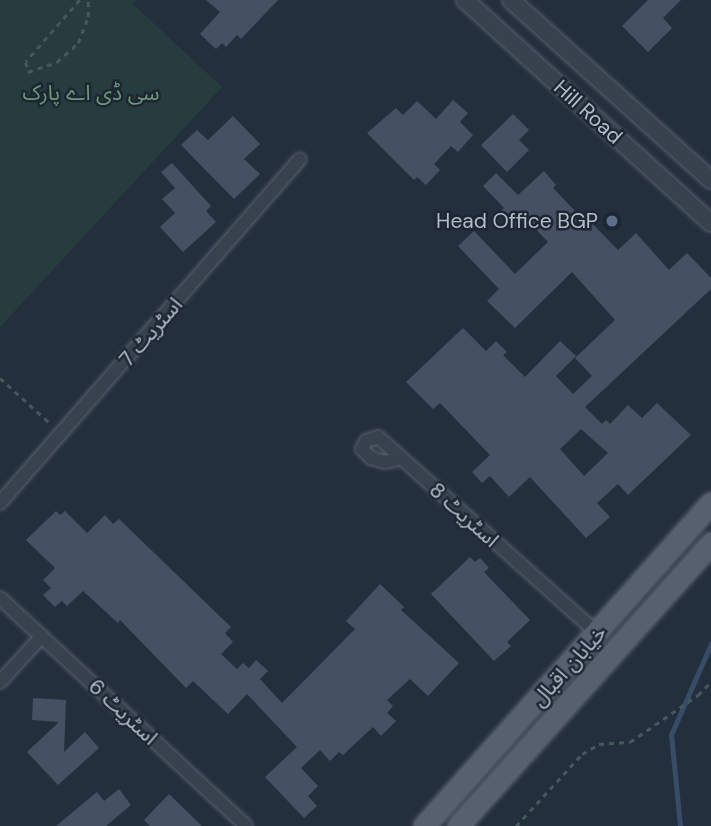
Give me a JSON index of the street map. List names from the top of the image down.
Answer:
{
  "streets": {
    "main road": ["خیابان اقبال"],
    "street": [
      "Hill Road",
      "اسٹریٹ 7",
      "اسٹریٹ 8",
      "اسٹریٹ 6"
    ]
  },
  "crossings": [
    ["اسٹریٹ 8", "خیابان اقبال"]
  ],
  "parks": ["سی ڈی اے پارک"],
  "places": ["Head Office BGP"]
}
